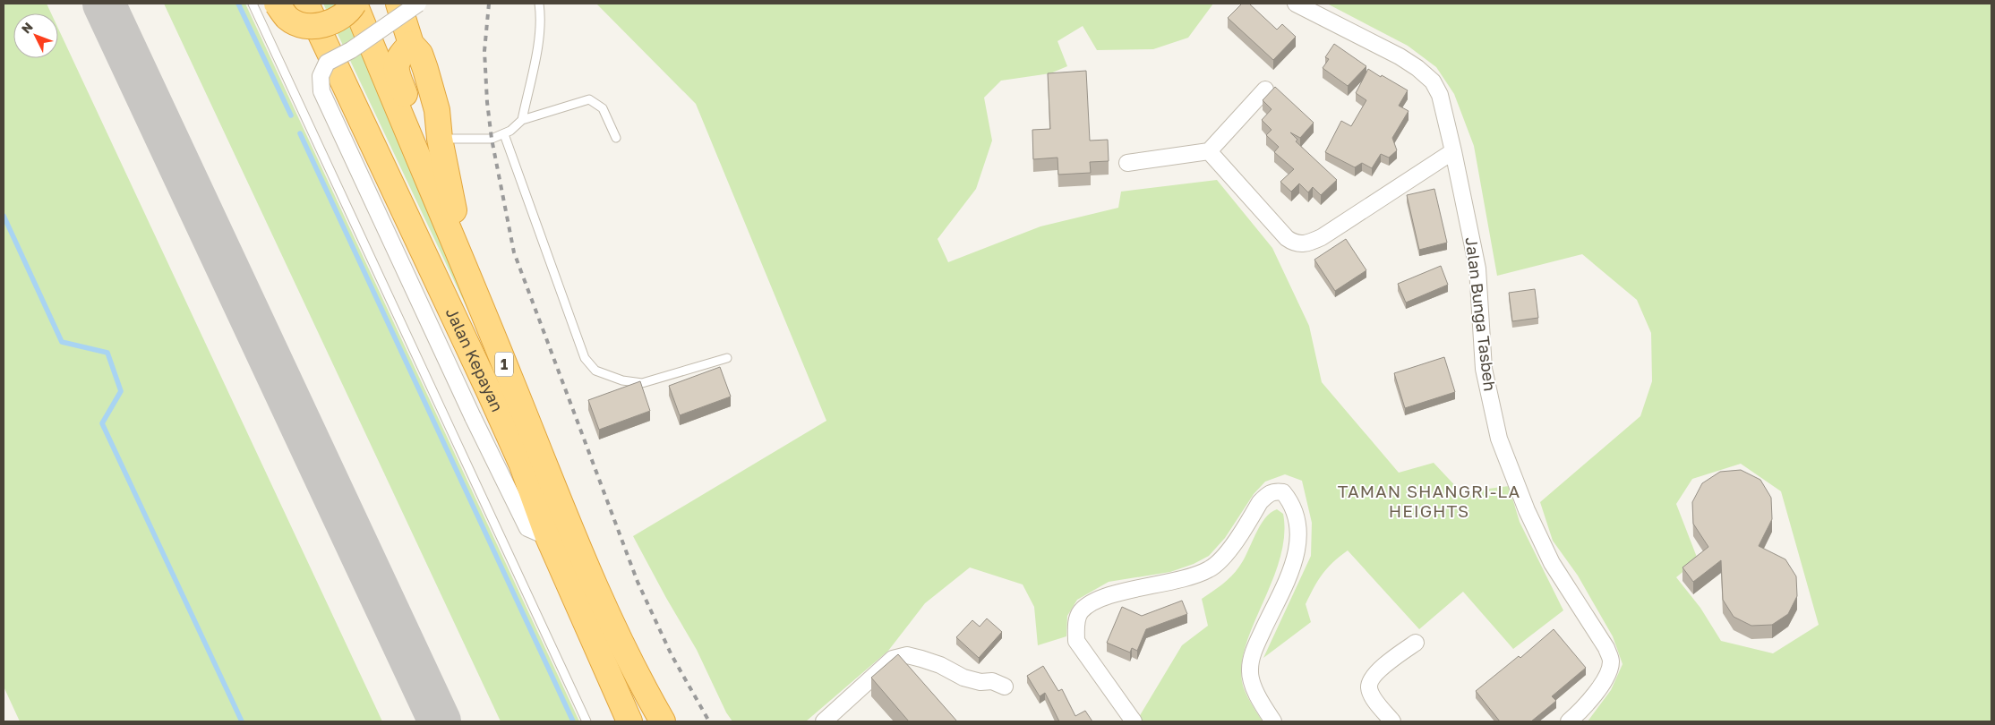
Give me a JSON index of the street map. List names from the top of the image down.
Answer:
{
  "streets": {
    "highway": ["Jalan Kepayan", "1"],
    "street": ["Jalan Bunga Tasbeh"]
  },
  "districts": ["TAMAN SHANGRI-LA HEIGHTS"],
  "north": "top left"
}
